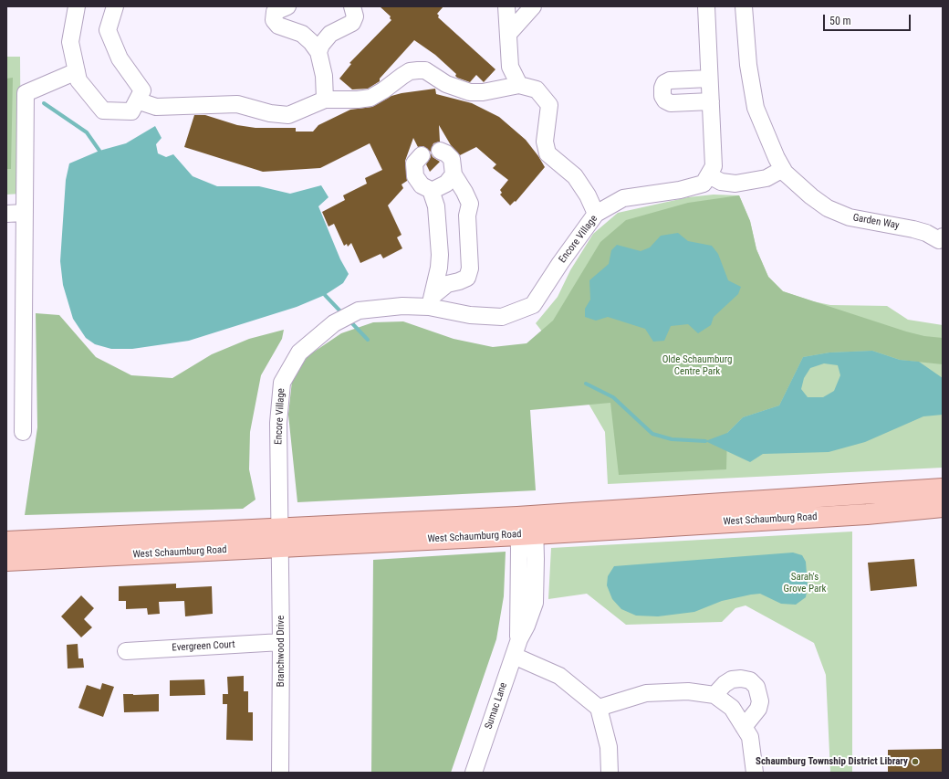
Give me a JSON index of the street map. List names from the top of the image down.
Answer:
{
  "streets": {
    "main road": ["West Schaumburg Road"],
    "street": [
      "Garden Way",
      "Encore Village",
      "Evergreen Court",
      "Branchwood Drive",
      "Sumac Lane"
    ]
  },
  "crossings": [
    ["Encore Village", "West Schaumburg Road"],
    ["Encore Village", "Branchwood Drive"],
    ["West Schaumburg Road", "Branchwood Drive"],
    ["West Schaumburg Road", "Sumac Lane"],
    ["Evergreen Court", "Branchwood Drive"]
  ],
  "parks": ["Olde Schaumburg Centre Park", "Sarah's Grove Park"],
  "places": ["Schaumburg Township District Library"],
  "scale_bar": "50 m"
}
